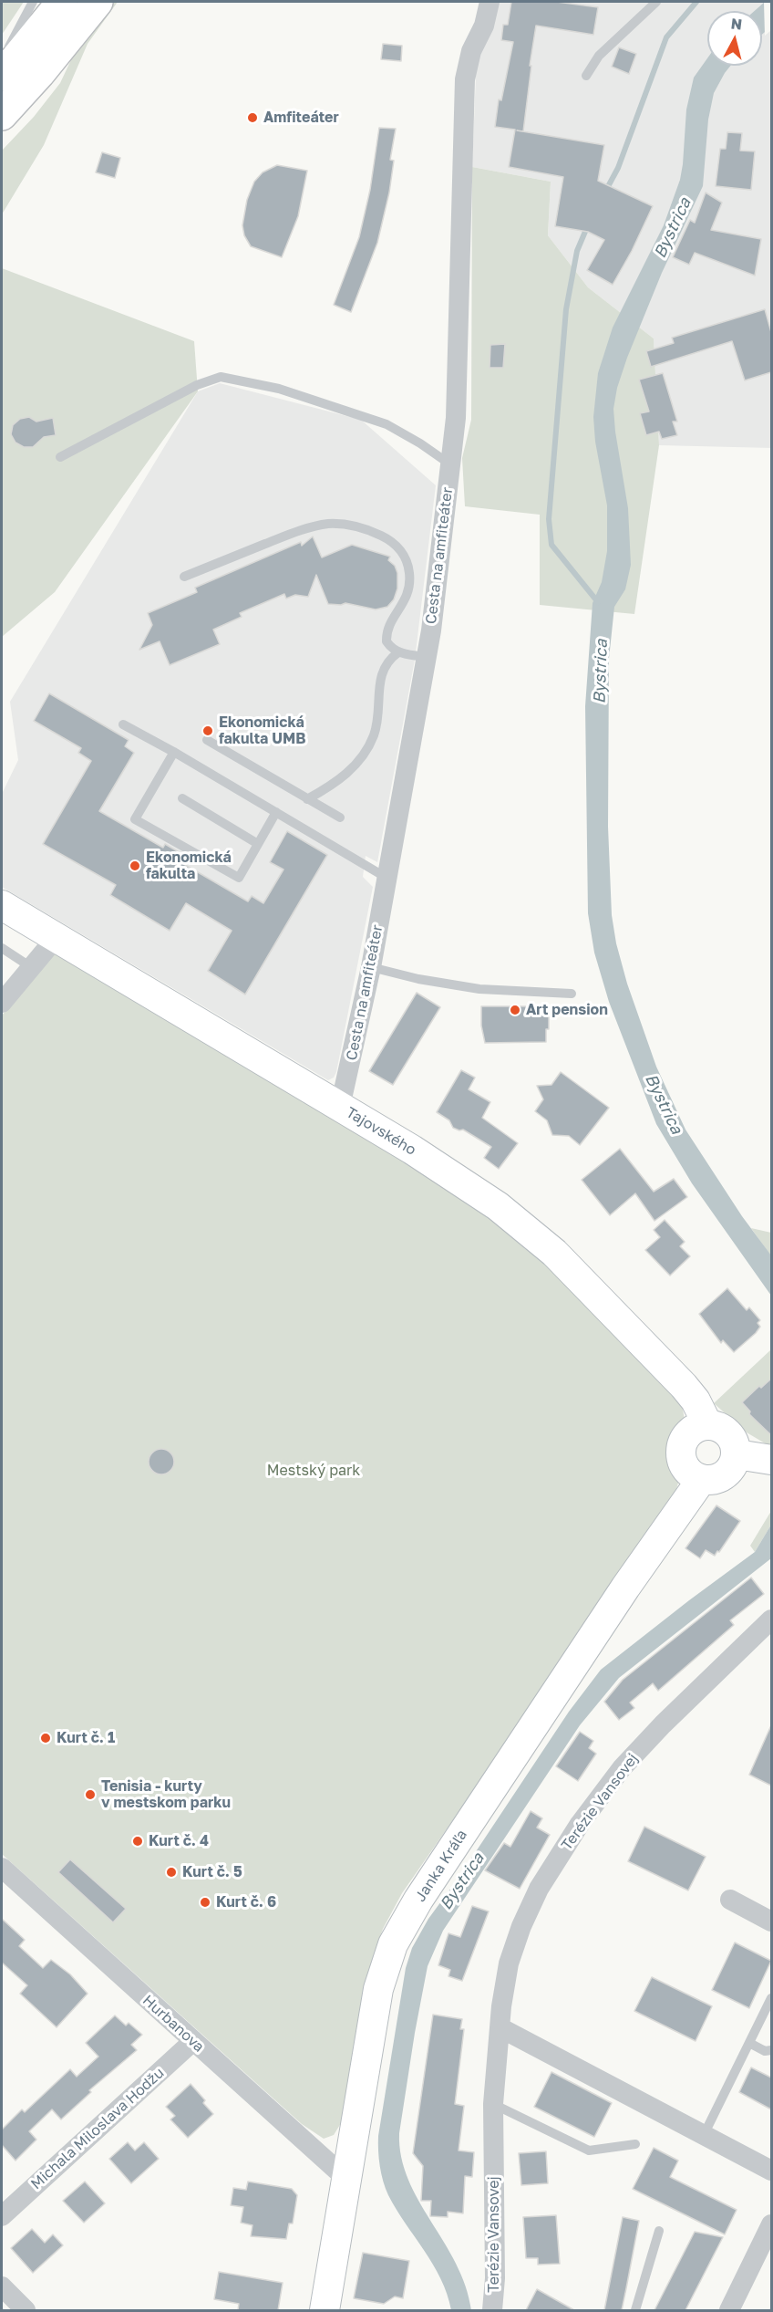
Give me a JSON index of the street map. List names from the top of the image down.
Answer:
{
  "streets": {
    "street": [
      "Cesta na amfiteáter",
      "Tajovského",
      "Terézie Vansovej",
      "Janka Kráľa",
      "Hurbanova",
      "Michala Miloslava Hodžu"
    ]
  },
  "crossings": [
    ["Cesta na amfiteáter", "Tajovského"],
    ["Tajovského", "Janka Kráľa"],
    ["Janka Kráľa", "Hurbanova"],
    ["Hurbanova", "Michala Miloslava Hodžu"]
  ],
  "water": ["Bystrica"],
  "parks": ["Mestský park"],
  "places": [
    "Amfiteáter",
    "Ekonomická fakulta UMB",
    "Ekonomická fakulta",
    "Art pension",
    "Kurt č. 1",
    "Tenisia - kurty v mestskom parku",
    "Kurt č. 4",
    "Kurt č. 5",
    "Kurt č. 6"
  ],
  "north": "top"
}
